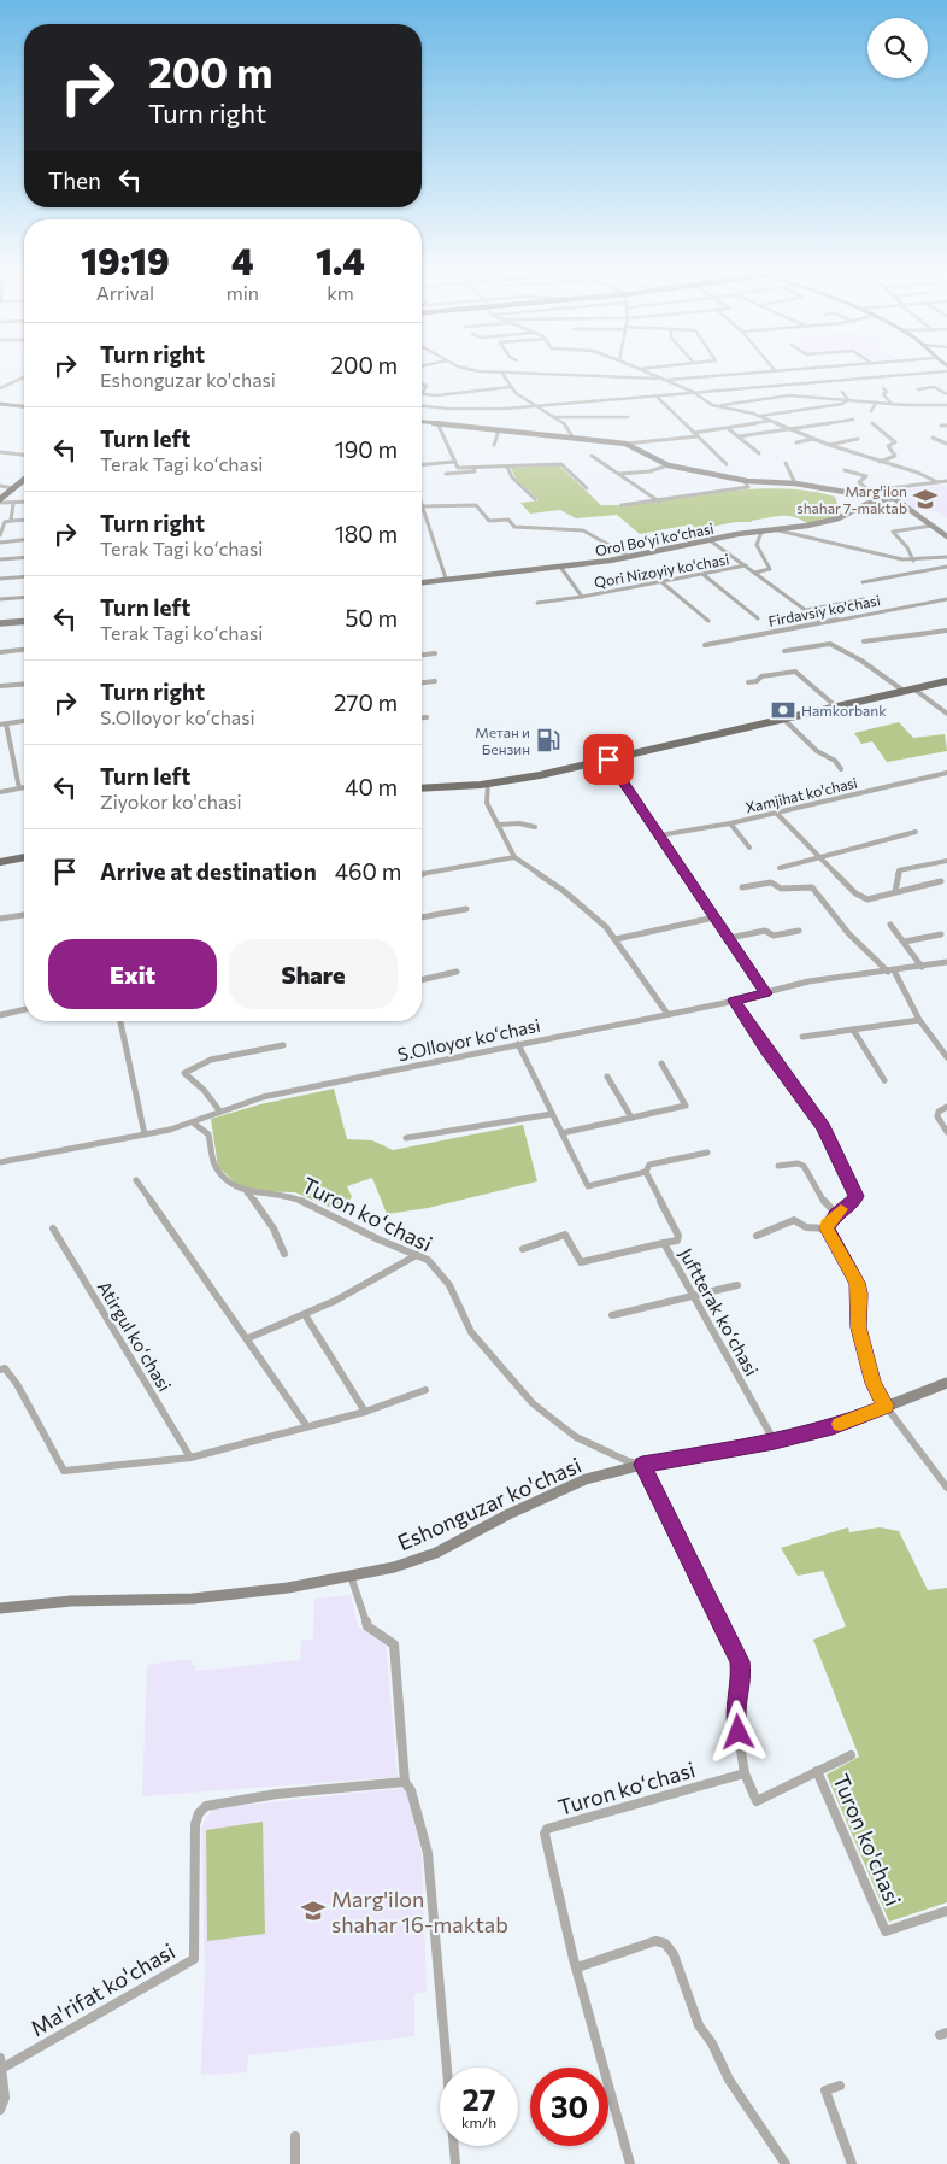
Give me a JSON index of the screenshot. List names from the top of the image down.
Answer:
{
  "streets": {
    "street": [
      "Orol Boʻyi koʻchasi",
      "Qori Nizoyiy ko'chasi",
      "Firdavsiy ko'chasi",
      "Xamjihat ko'chasi",
      "S.Olloyor koʻchasi",
      "Turon koʻchasi",
      "Juftterak koʻchasi",
      "Atirgul koʻchasi",
      "Eshonguzar ko'chasi",
      "Turon ko'chasi",
      "Ma'rifat ko'chasi"
    ]
  },
  "crossings": [
    ["Orol Boʻyi koʻchasi", "Qori Nizoyiy ko'chasi"],
    ["Turon koʻchasi", "Eshonguzar ko'chasi"],
    ["Turon koʻchasi", "Turon ko'chasi"],
    ["Juftterak koʻchasi", "Eshonguzar ko'chasi"]
  ],
  "places": {
    "school or university": ["Marg'ilon shahar 7-maktab", "Marg'ilon shahar 16-maktab"],
    "bank": ["Hamkorbank"],
    "fuel station": ["Метан и Бензин"]
  },
  "page": {
    "turn": ["200 m", "Turn right"],
    "then": "Then",
    "eta": [
      "19:19",
      "Arrival",
      "4",
      "min",
      "1.4",
      "km"
    ],
    "list": [
      {
        "name": "Turn right",
        "note": "Eshonguzar ko'chasi",
        "value": "200 m"
      },
      {
        "name": "Turn left",
        "note": "Terak Tagi koʻchasi",
        "value": "190 m"
      },
      {
        "name": "Turn right",
        "note": "Terak Tagi koʻchasi",
        "value": "180 m"
      },
      {
        "name": "Turn left",
        "note": "Terak Tagi koʻchasi",
        "value": "50 m"
      },
      {
        "name": "Turn right",
        "note": "S.Olloyor koʻchasi",
        "value": "270 m"
      },
      {
        "name": "Turn left",
        "note": "Ziyokor ko'chasi",
        "value": "40 m"
      },
      {
        "name": "Arrive at destination",
        "value": "460 m"
      }
    ],
    "buttons": ["Exit", "Share"],
    "speed": "27 km/h",
    "limit": "30"
  }
}
